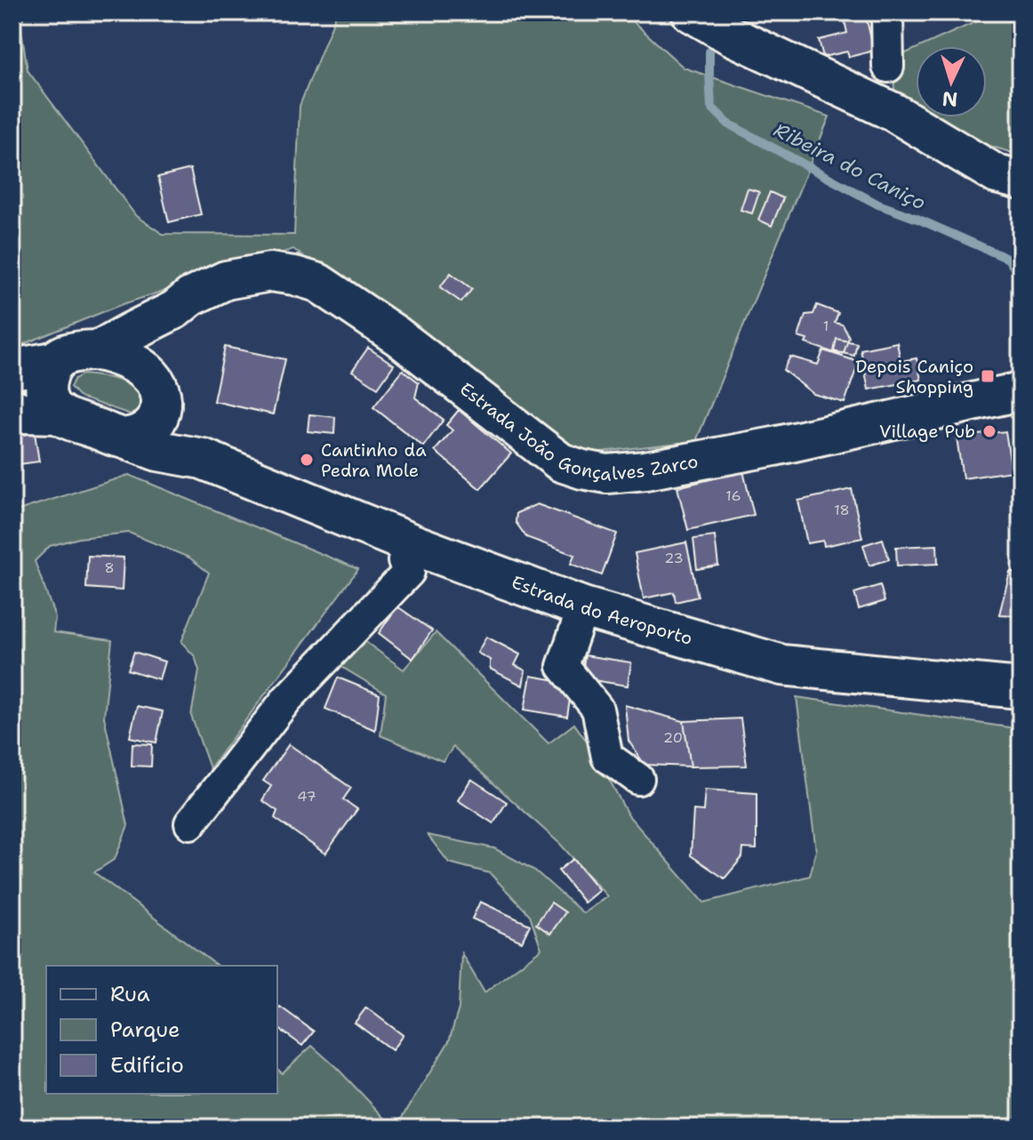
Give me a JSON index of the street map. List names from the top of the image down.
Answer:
{
  "streets": {
    "main road": ["Estrada do Aeroporto"],
    "street": ["Estrada João Gonçalves Zarco"]
  },
  "crossings": [
    ["Estrada João Gonçalves Zarco", "Estrada do Aeroporto"]
  ],
  "water": ["Ribeira do Caniço"],
  "places": {
    "transit": ["Depois Caniço Shopping"],
    "other": ["Village Pub", "Cantinho da Pedra Mole"]
  },
  "house_numbers": [
    "1",
    "16",
    "18",
    "23",
    "8",
    "20",
    "47"
  ],
  "legend": ["Rua", "Parque", "Edifício"],
  "north": "bottom"
}
